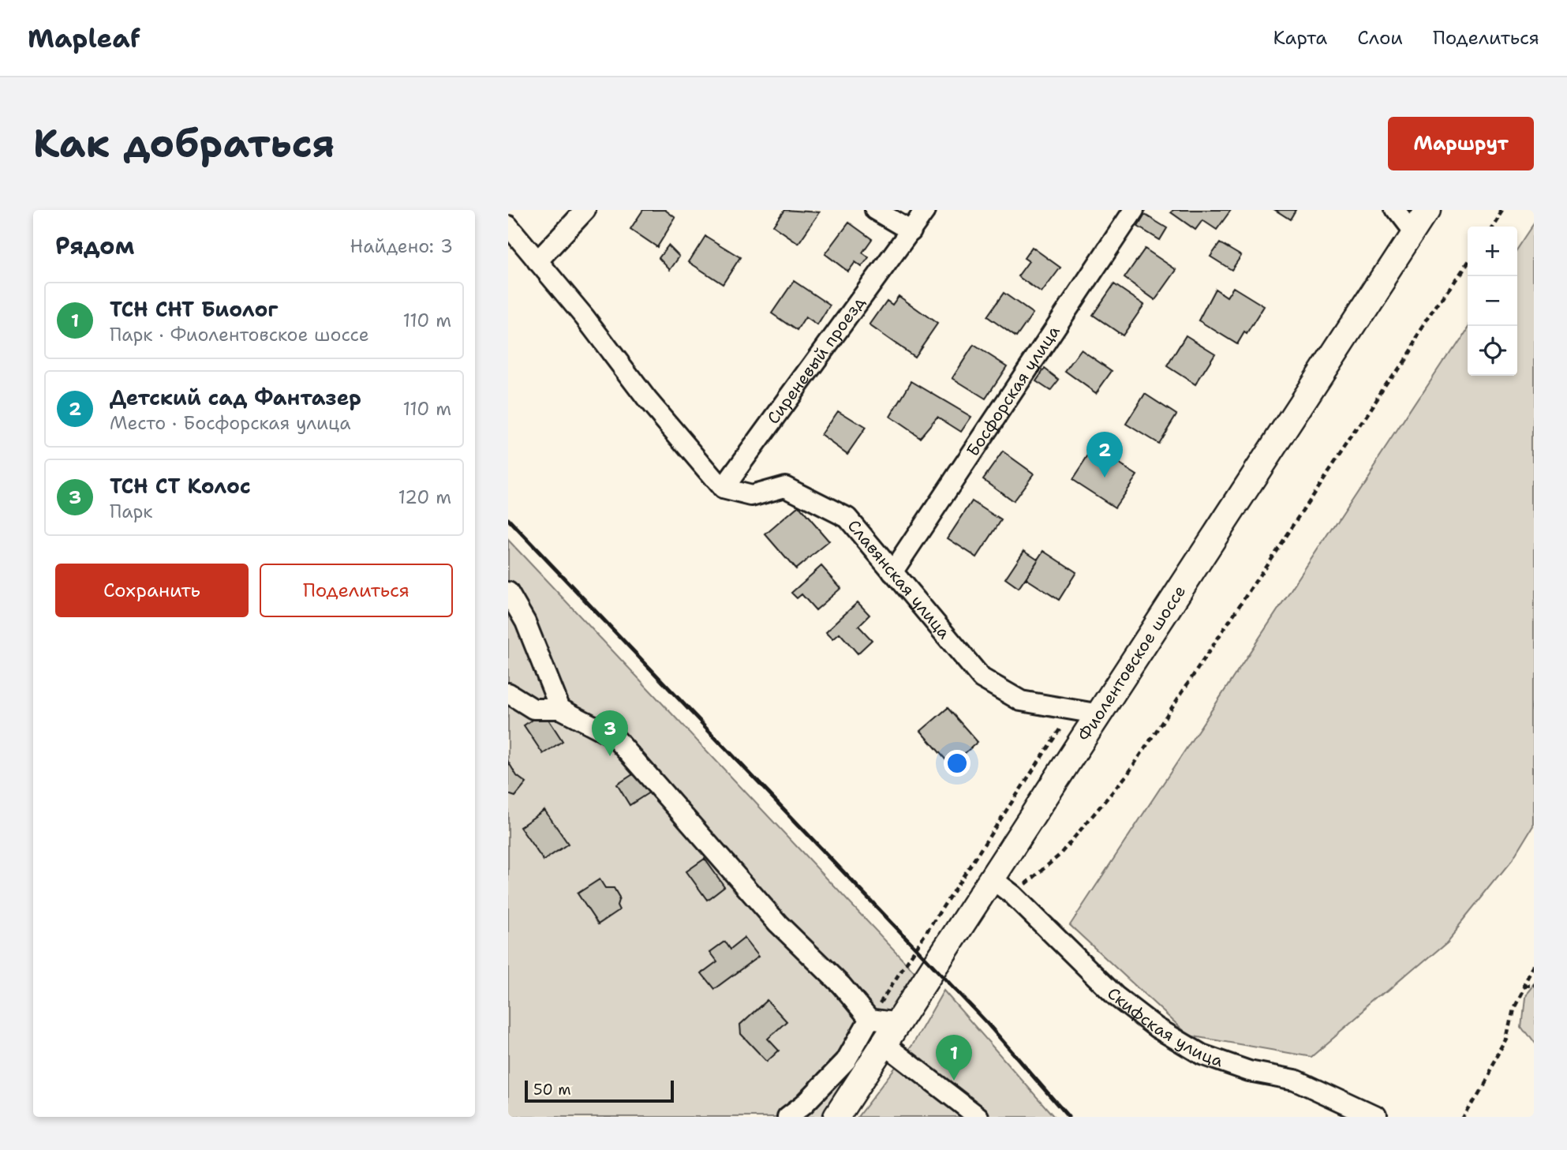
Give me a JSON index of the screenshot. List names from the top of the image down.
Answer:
{
  "streets": {
    "main road": ["Фиолентовское шоссе"],
    "street": [
      "Сиреневый проезд",
      "Босфорская улица",
      "Славянская улица",
      "Скифская улица"
    ]
  },
  "crossings": [
    ["Сиреневый проезд", "Славянская улица"],
    ["Босфорская улица", "Славянская улица"],
    ["Славянская улица", "Фиолентовское шоссе"],
    ["Фиолентовское шоссе", "Скифская улица"]
  ],
  "scale_bar": "50 m",
  "page": {
    "header": "Mapleaf",
    "nav": ["Карта", "Слои", "Поделиться"],
    "buttons": [
      "Маршрут",
      ["Сохранить", "Поделиться"]
    ],
    "title": "Как добраться",
    "heading": ["Рядом", "Найдено: 3"],
    "map_buttons": ["+", "−"],
    "list": [
      {
        "mark": "1",
        "name": "ТСН СНТ Биолог",
        "note": "Парк · Фиолентовское шоссе",
        "value": "110 m"
      },
      {
        "mark": "2",
        "name": "Детский сад Фантазер",
        "note": "Место · Босфорская улица",
        "value": "110 m"
      },
      {
        "mark": "3",
        "name": "ТСН СТ Колос",
        "note": "Парк",
        "value": "120 m"
      }
    ],
    "pins": ["2", "3", "1"],
    "scale": "50 m"
  }
}
